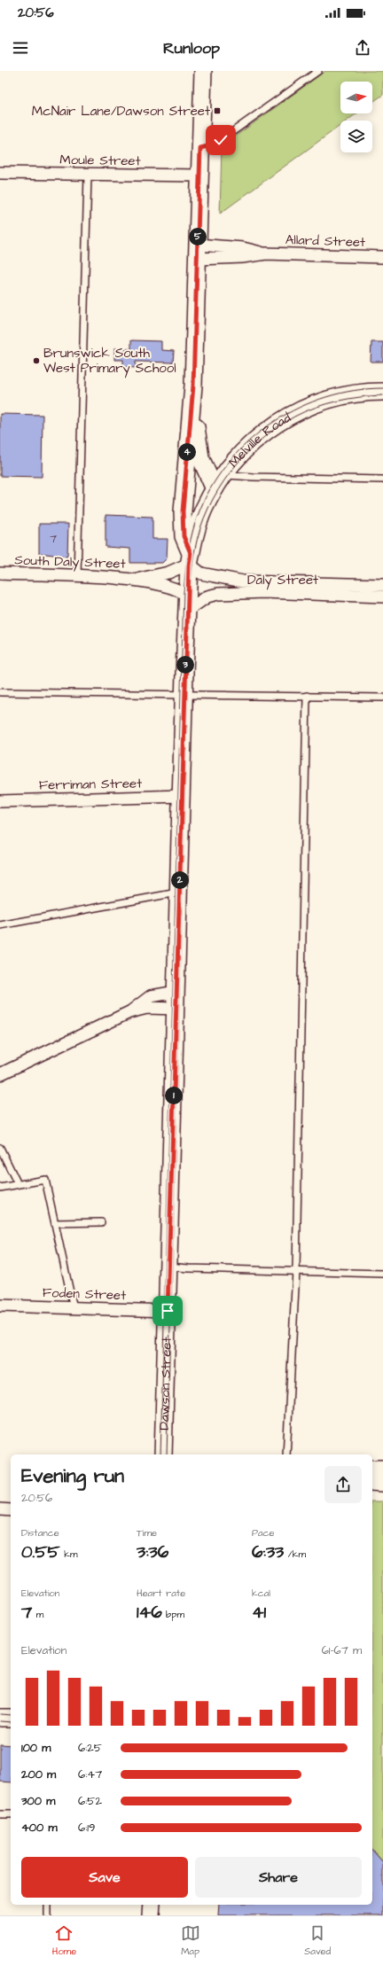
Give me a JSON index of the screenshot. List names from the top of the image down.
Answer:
{
  "streets": {
    "main road": ["Melville Road", "Dawson Street"],
    "street": [
      "Moule Street",
      "Allard Street",
      "South Daly Street",
      "Daly Street",
      "Ferriman Street",
      "Foden Street"
    ]
  },
  "crossings": [
    ["Melville Road", "South Daly Street"],
    ["Melville Road", "Daly Street"],
    ["South Daly Street", "Daly Street"],
    ["South Daly Street", "Dawson Street"],
    ["Daly Street", "Dawson Street"],
    ["Ferriman Street", "Dawson Street"],
    ["Foden Street", "Dawson Street"]
  ],
  "places": {
    "transit": ["McNair Lane/Dawson Street"],
    "other": ["Brunswick South West Primary School"]
  },
  "house_numbers": ["7"],
  "north": "right",
  "page": {
    "status": "20:56",
    "header": "Runloop",
    "pins": [
      "5",
      "4",
      "3",
      "2",
      "1"
    ],
    "heading": ["Evening run", "20:56"],
    "stats": [
      ["Distance", "0.55 km"],
      ["Time", "3:36"],
      ["Pace", "6:33 /km"],
      ["Elevation", "7 m"],
      ["Heart rate", "146 bpm"],
      ["kcal", "41"]
    ],
    "chart": ["Elevation", "61–67 m"],
    "list": [
      {
        "name": "100 m",
        "note": "6:25"
      },
      {
        "name": "200 m",
        "note": "6:47"
      },
      {
        "name": "300 m",
        "note": "6:52"
      },
      {
        "name": "400 m",
        "note": "6:19"
      }
    ],
    "buttons": ["Save", "Share"],
    "tabs": ["Home", "Map", "Saved"]
  }
}
